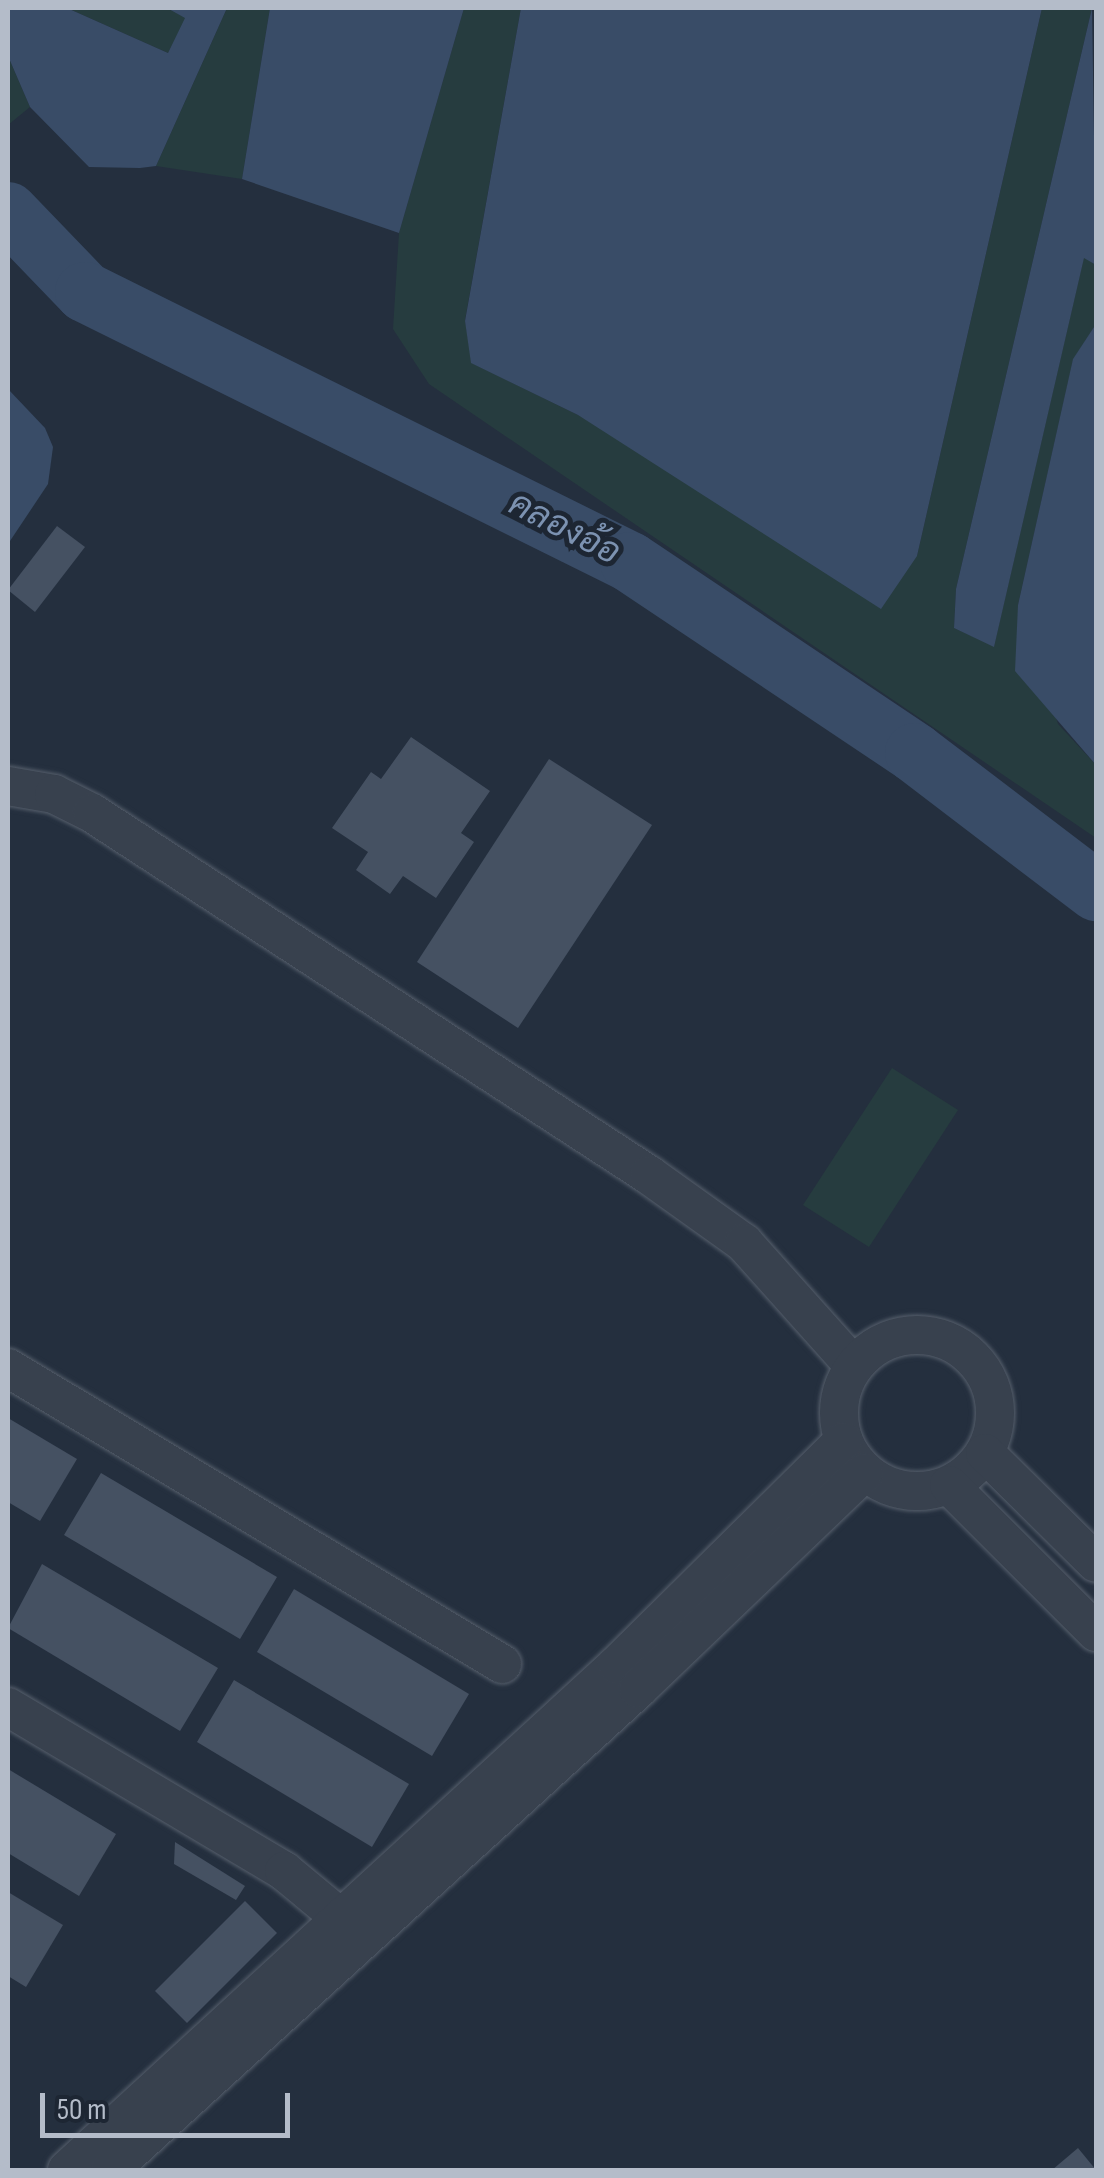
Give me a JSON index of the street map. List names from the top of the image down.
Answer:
{
  "water": ["คลองอ้อ"],
  "scale_bar": "50 m"
}
